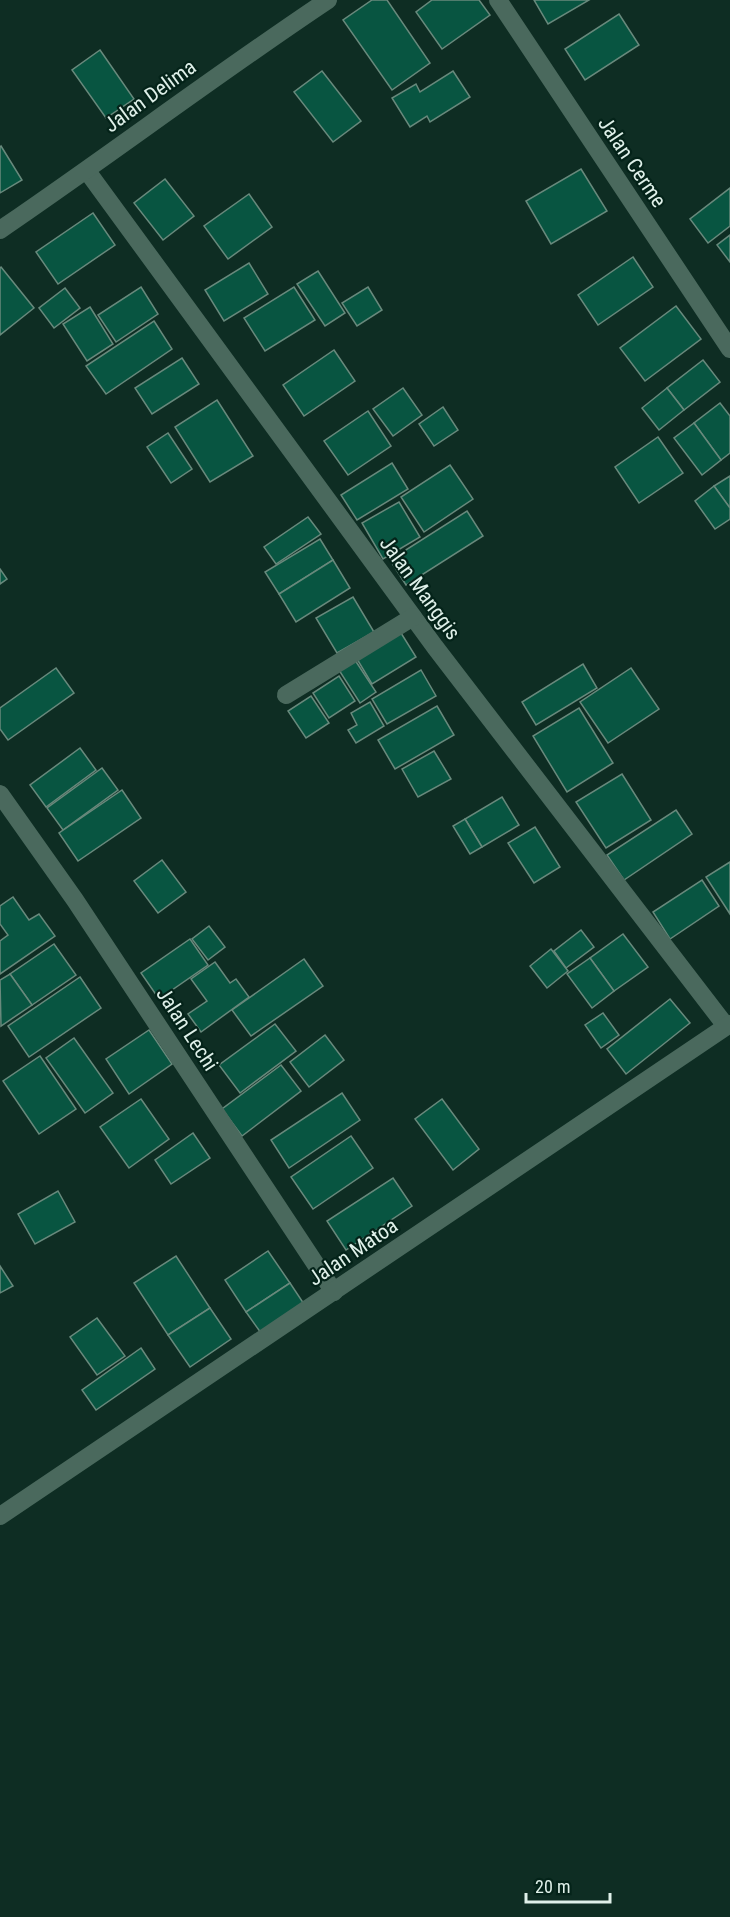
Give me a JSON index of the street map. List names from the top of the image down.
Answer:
{
  "streets": {
    "street": [
      "Jalan Delima",
      "Jalan Cerme",
      "Jalan Manggis",
      "Jalan Lechi",
      "Jalan Matoa"
    ]
  },
  "crossings": [
    ["Jalan Delima", "Jalan Manggis"],
    ["Jalan Manggis", "Jalan Matoa"],
    ["Jalan Lechi", "Jalan Matoa"]
  ],
  "scale_bar": "20 m"
}
